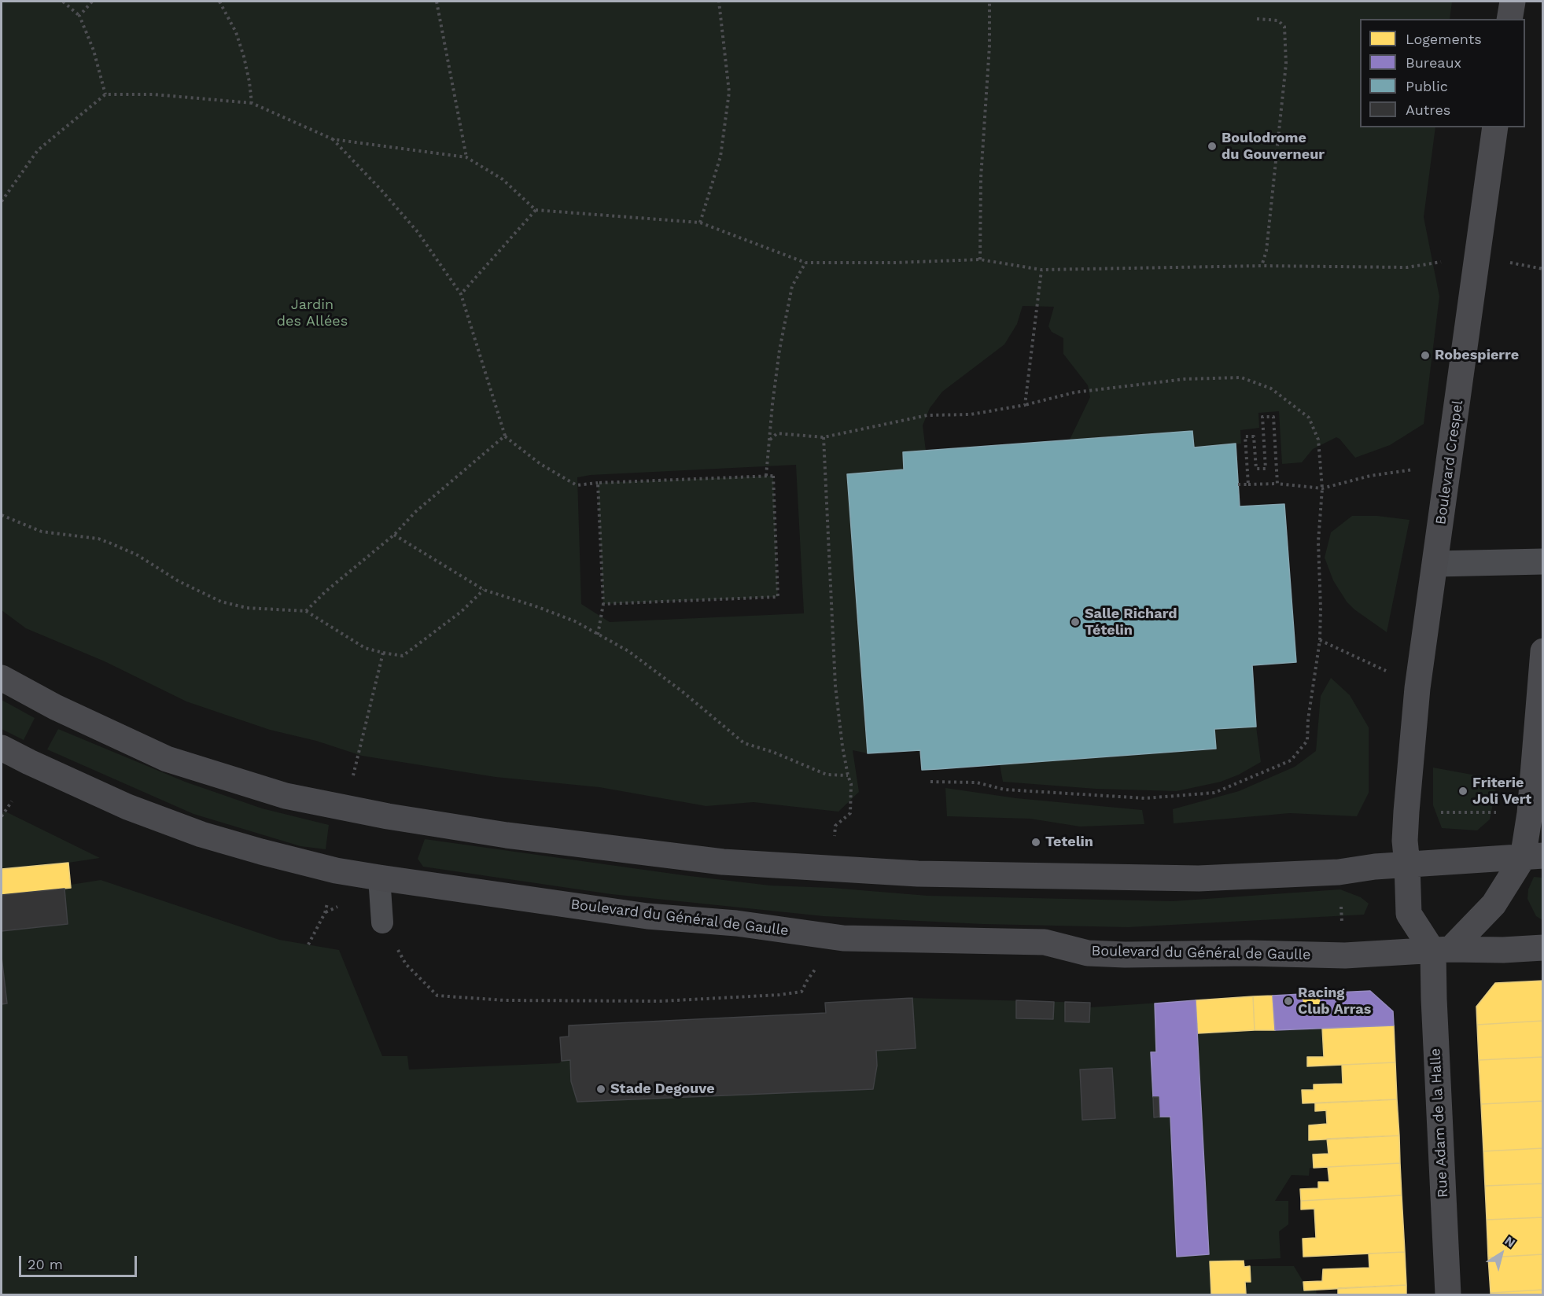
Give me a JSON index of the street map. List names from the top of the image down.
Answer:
{
  "streets": {
    "main road": ["Boulevard Crespel", "Boulevard du Général de Gaulle", "Rue Adam de la Halle"]
  },
  "crossings": [
    ["Boulevard Crespel", "Boulevard du Général de Gaulle"],
    ["Boulevard Crespel", "Rue Adam de la Halle"],
    ["Boulevard du Général de Gaulle", "Rue Adam de la Halle"]
  ],
  "parks": ["Jardin des Allées"],
  "places": [
    "Boulodrome du Gouverneur",
    "Robespierre",
    "Salle Richard Tételin",
    "Friterie Joli Vert",
    "Tetelin",
    "Racing Club Arras",
    "Stade Degouve"
  ],
  "legend": [
    "Logements",
    "Bureaux",
    "Public",
    "Autres"
  ],
  "scale_bar": "20 m",
  "north": "top right"
}
